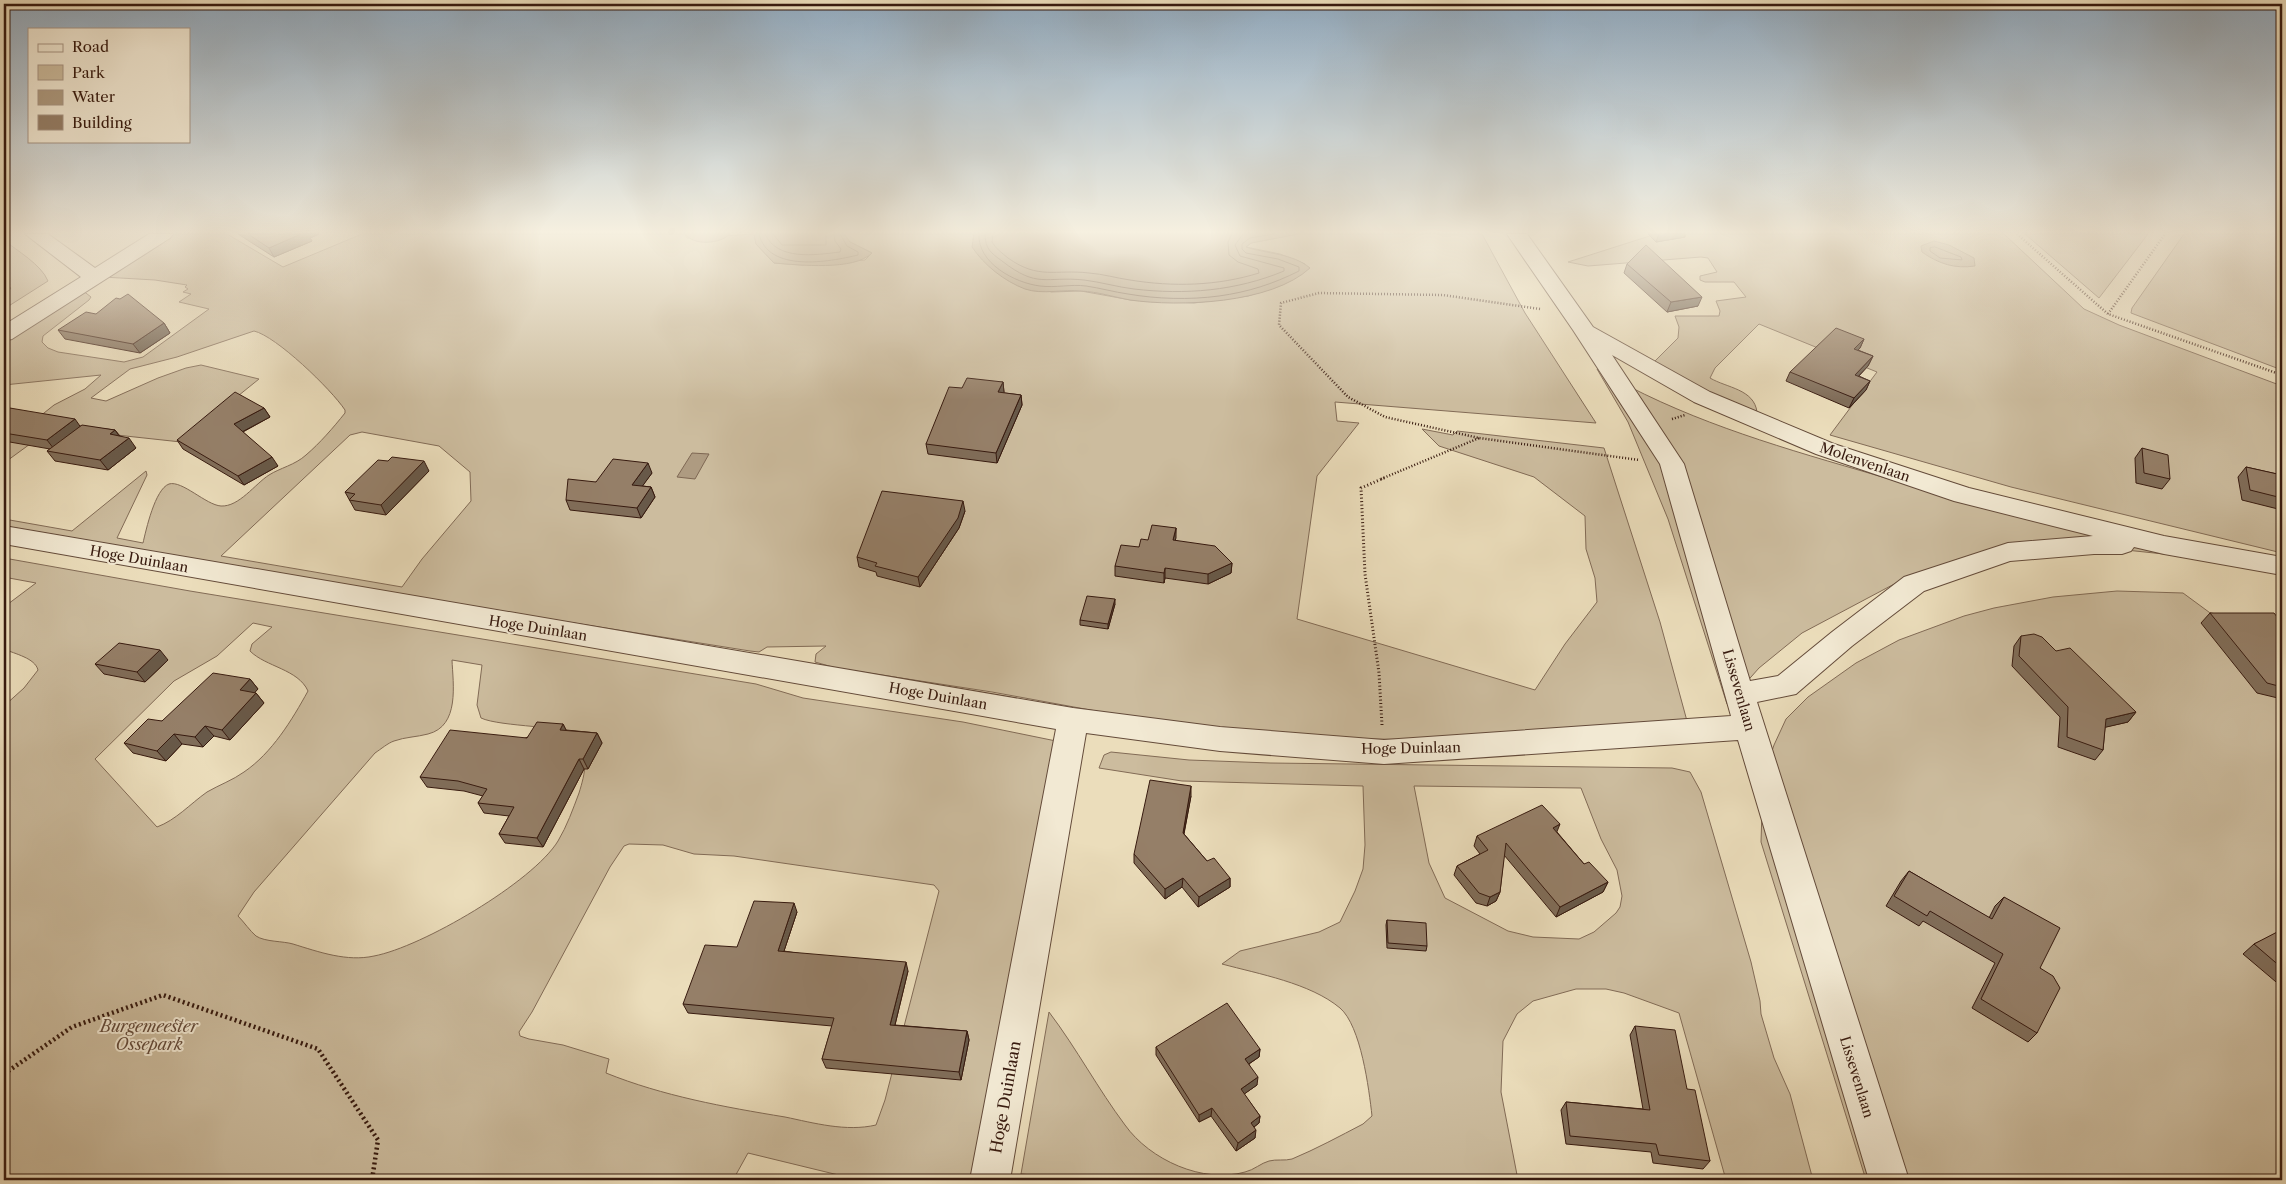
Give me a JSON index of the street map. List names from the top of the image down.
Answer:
{
  "streets": {
    "street": ["Molenvenlaan", "Hoge Duinlaan", "Lissevenlaan"]
  },
  "crossings": [
    ["Molenvenlaan", "Lissevenlaan"],
    ["Hoge Duinlaan", "Lissevenlaan"]
  ],
  "parks": ["Burgemeester Ossepark"],
  "legend": [
    "Road",
    "Park",
    "Water",
    "Building"
  ]
}
